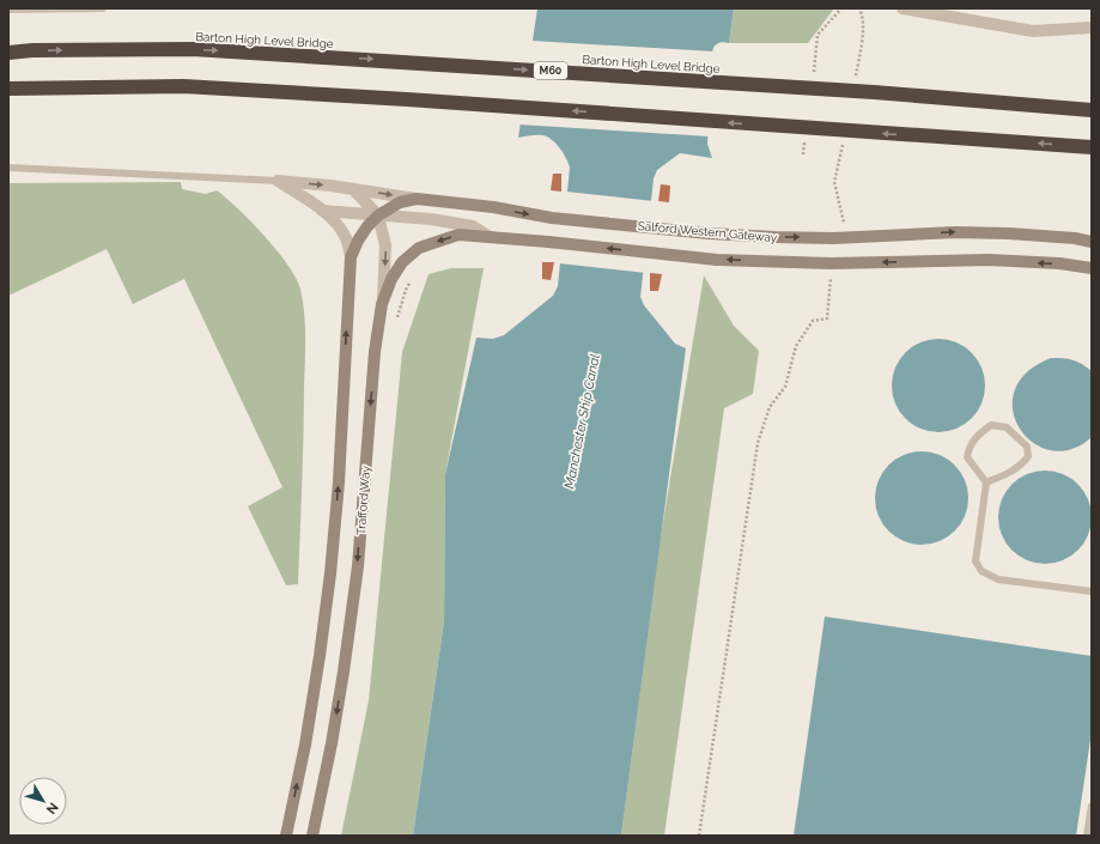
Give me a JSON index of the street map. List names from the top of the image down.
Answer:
{
  "streets": {
    "highway": ["Barton High Level Bridge", "M60"],
    "street": ["Salford Western Gateway", "Trafford Way"]
  },
  "crossings": [
    ["Salford Western Gateway", "Trafford Way"]
  ],
  "water": ["Manchester Ship Canal"],
  "north": "bottom right"
}
